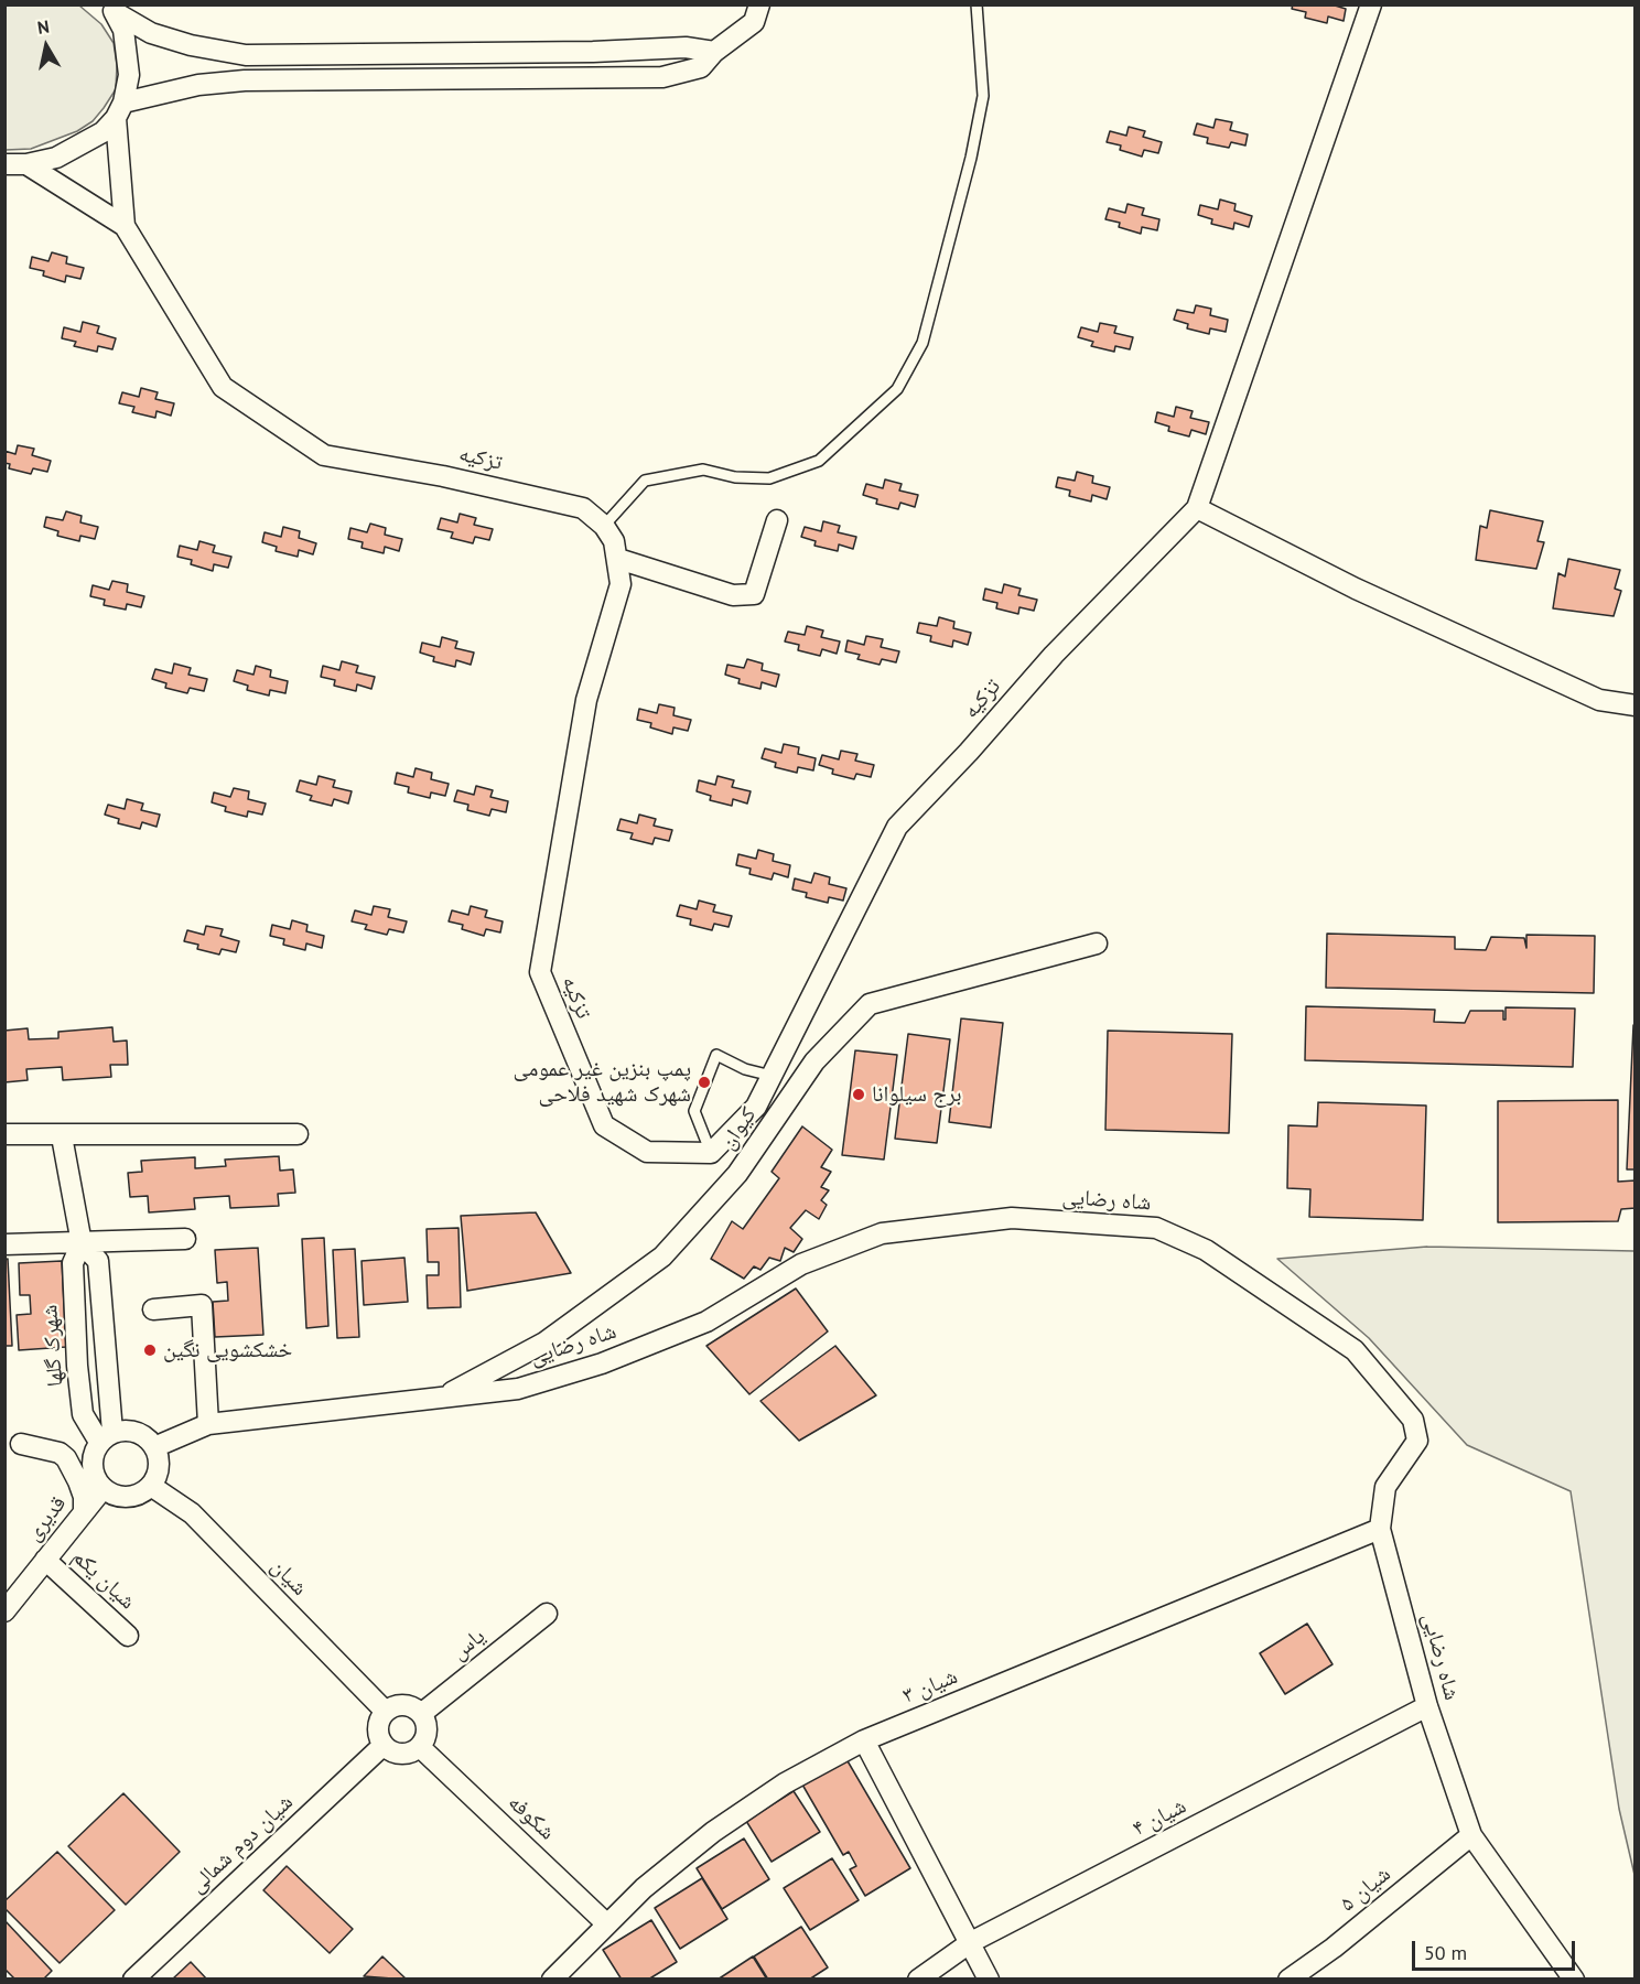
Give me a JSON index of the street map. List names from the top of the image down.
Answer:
{
  "streets": {
    "street": [
      "تزکیه",
      "کیوان",
      "شاه رضایی",
      "شهرک گلها",
      "قدیری",
      "شیان",
      "شیان یکم",
      "یاس",
      "شیان ۳",
      "شکوفه",
      "شیان ۴",
      "شیان دوم شمالی",
      "شیان ۵"
    ]
  },
  "crossings": [
    ["کیوان", "شاه رضایی"],
    ["شاه رضایی", "شهرک گلها"],
    ["شاه رضایی", "قدیری"],
    ["شاه رضایی", "شیان"],
    ["شاه رضایی", "شیان ۳"],
    ["شاه رضایی", "شیان ۴"],
    ["شاه رضایی", "شیان ۵"],
    ["شهرک گلها", "قدیری"],
    ["شهرک گلها", "شیان"],
    ["قدیری", "شیان"],
    ["قدیری", "شیان یکم"],
    ["شیان", "یاس"],
    ["شیان", "شکوفه"],
    ["شیان", "شیان دوم شمالی"],
    ["یاس", "شکوفه"],
    ["یاس", "شیان دوم شمالی"],
    ["شیان ۳", "شکوفه"],
    ["شکوفه", "شیان دوم شمالی"]
  ],
  "places": ["پمپ بنزین غیر عمومی شهرک شهید فلاحی", "برج سیلوانا", "خشکشویی نگین"],
  "scale_bar": "50 m",
  "north": "top"
}
